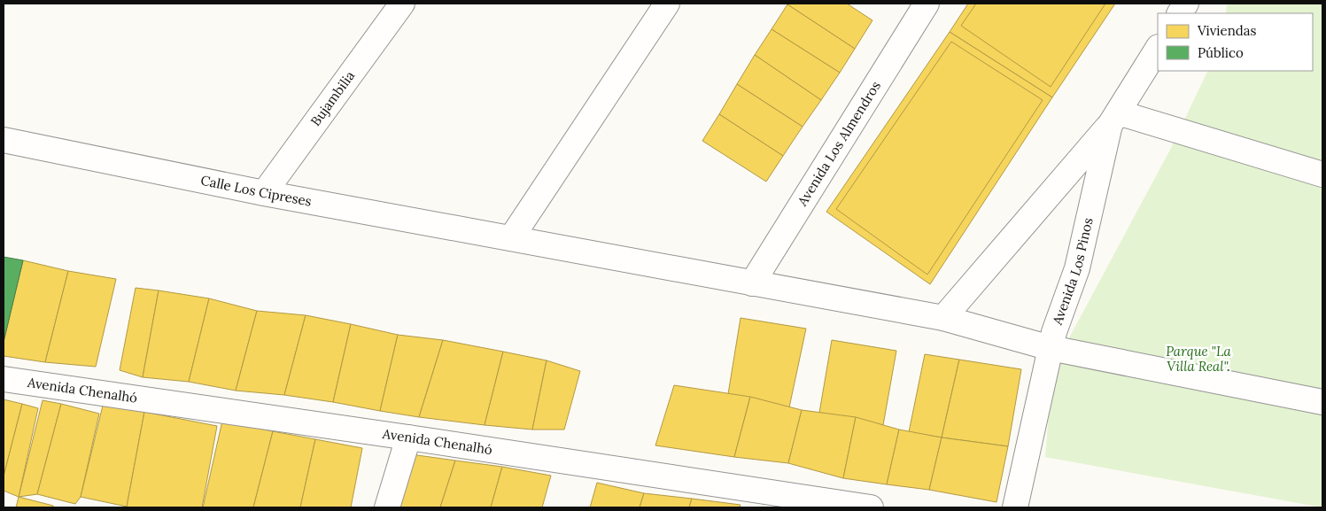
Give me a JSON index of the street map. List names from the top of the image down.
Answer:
{
  "streets": {
    "street": [
      "Bujambilia",
      "Avenida Los Almendros",
      "Calle Los Cipreses",
      "Avenida Los Pinos",
      "Avenida Chenalhó"
    ]
  },
  "crossings": [
    ["Bujambilia", "Calle Los Cipreses"],
    ["Avenida Los Almendros", "Calle Los Cipreses"],
    ["Calle Los Cipreses", "Avenida Los Pinos"]
  ],
  "parks": ["Parque \"La Villa Real\"."],
  "legend": ["Viviendas", "Público"]
}
